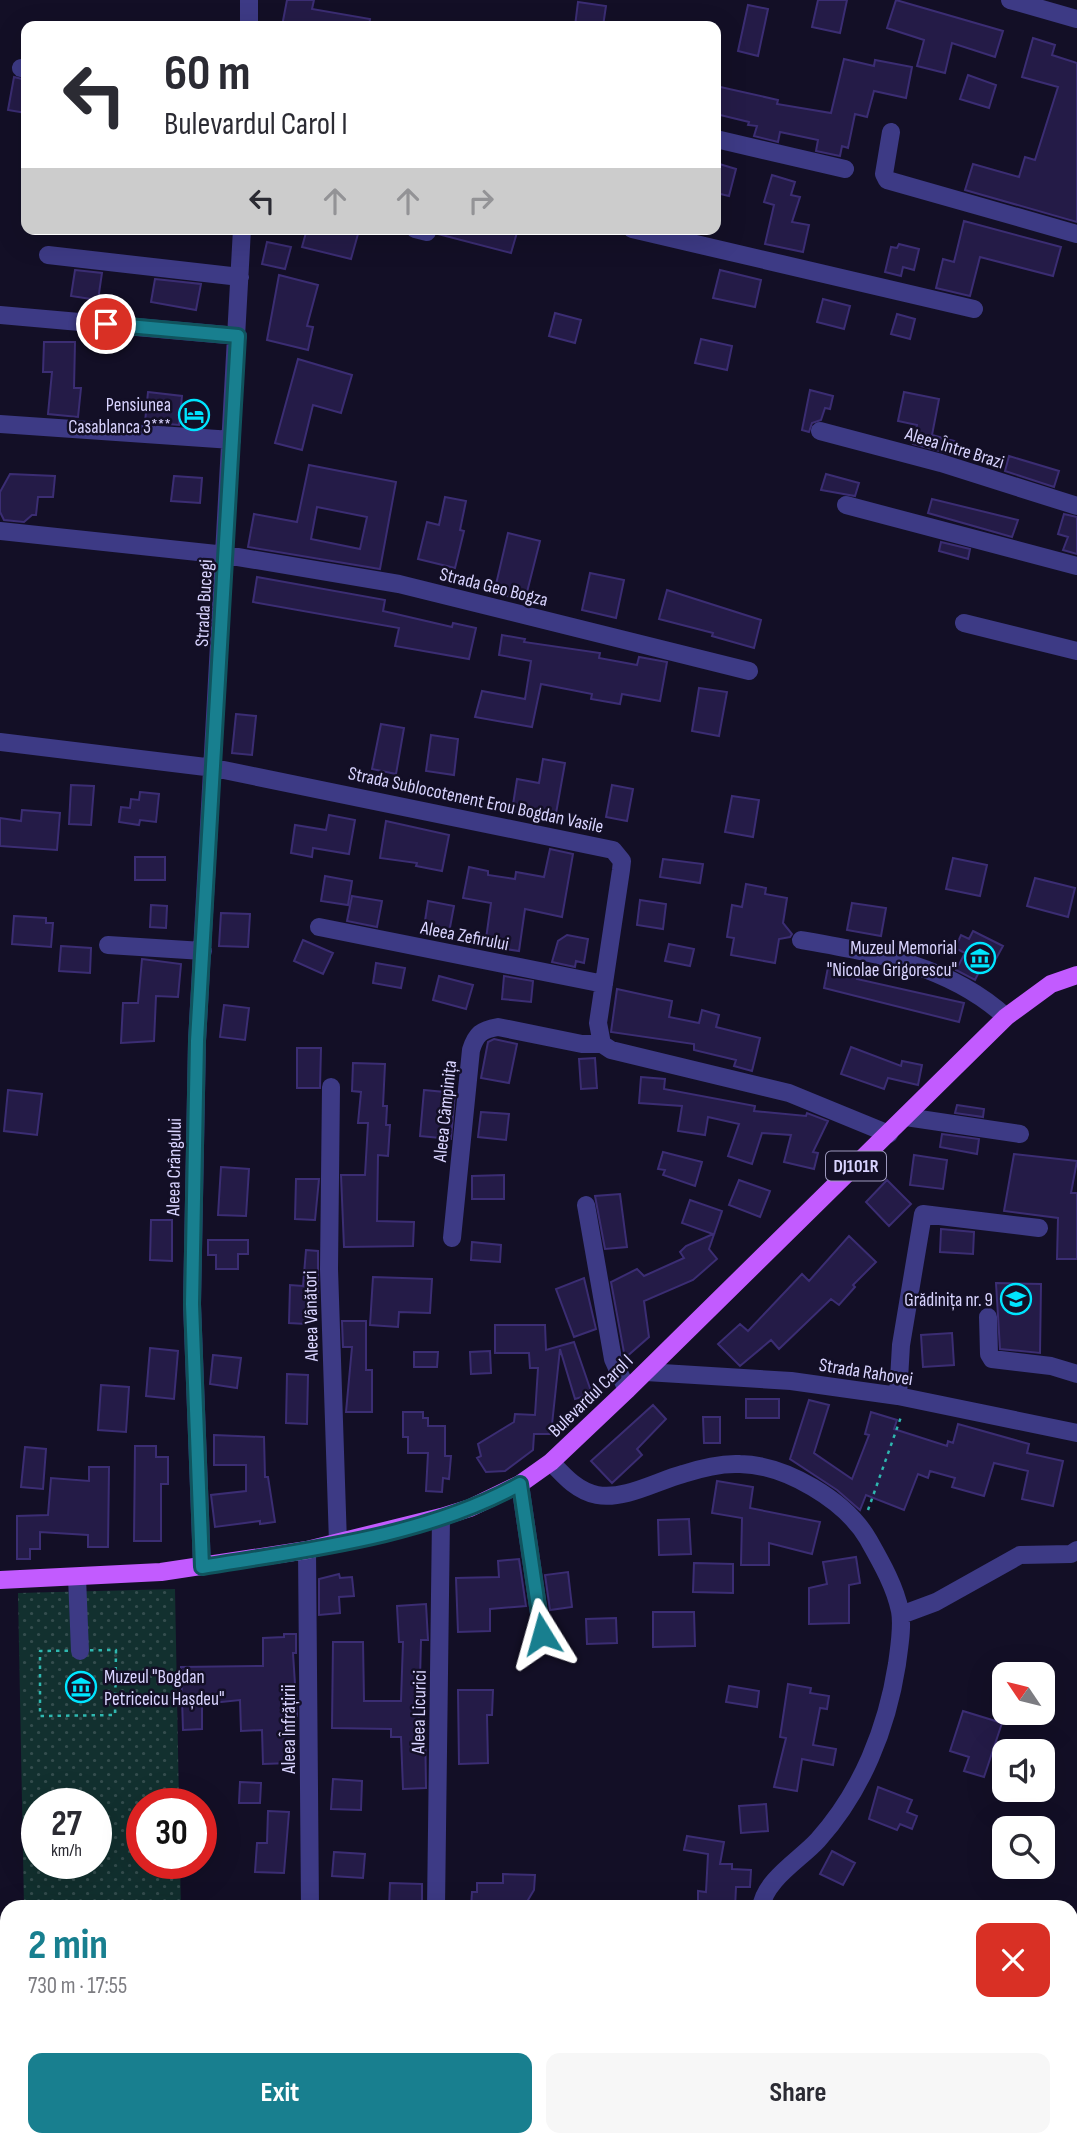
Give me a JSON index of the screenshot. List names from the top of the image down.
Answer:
{
  "streets": {
    "main road": ["DJ101R", "Bulevardul Carol I"],
    "street": [
      "Aleea Între Brazi",
      "Strada Geo Bogza",
      "Strada Bucegi",
      "Strada Sublocotenent Erou Bogdan Vasile",
      "Aleea Zefirului",
      "Aleea Câmpinița",
      "Aleea Crângului",
      "Aleea Vânători",
      "Strada Rahovei",
      "Aleea Licurici",
      "Aleea Înfrățirii"
    ]
  },
  "crossings": [
    ["Strada Geo Bogza", "Strada Bucegi"],
    ["Strada Bucegi", "Strada Sublocotenent Erou Bogdan Vasile"],
    ["Strada Bucegi", "Aleea Crângului"],
    ["Strada Sublocotenent Erou Bogdan Vasile", "Aleea Zefirului"],
    ["Strada Sublocotenent Erou Bogdan Vasile", "Aleea Câmpinița"],
    ["Strada Sublocotenent Erou Bogdan Vasile", "Aleea Crângului"],
    ["Aleea Crângului", "Bulevardul Carol I"],
    ["Aleea Vânători", "Bulevardul Carol I"],
    ["Strada Rahovei", "Bulevardul Carol I"],
    ["Bulevardul Carol I", "Aleea Licurici"],
    ["Bulevardul Carol I", "Aleea Înfrățirii"]
  ],
  "places": {
    "hotel": ["Pensiunea Casablanca 3***"],
    "museum": ["Muzeul Memorial \"Nicolae Grigorescu\"", "Muzeul \"Bogdan Petriceicu Hașdeu\""],
    "school or university": ["Grădinița nr. 9"]
  },
  "north": "top left",
  "page": {
    "turn": ["60 m", "Bulevardul Carol I"],
    "speed": "27 km/h",
    "limit": "30",
    "heading": ["2 min", "730 m · 17:55"],
    "buttons": ["Exit", "Share"]
  }
}
